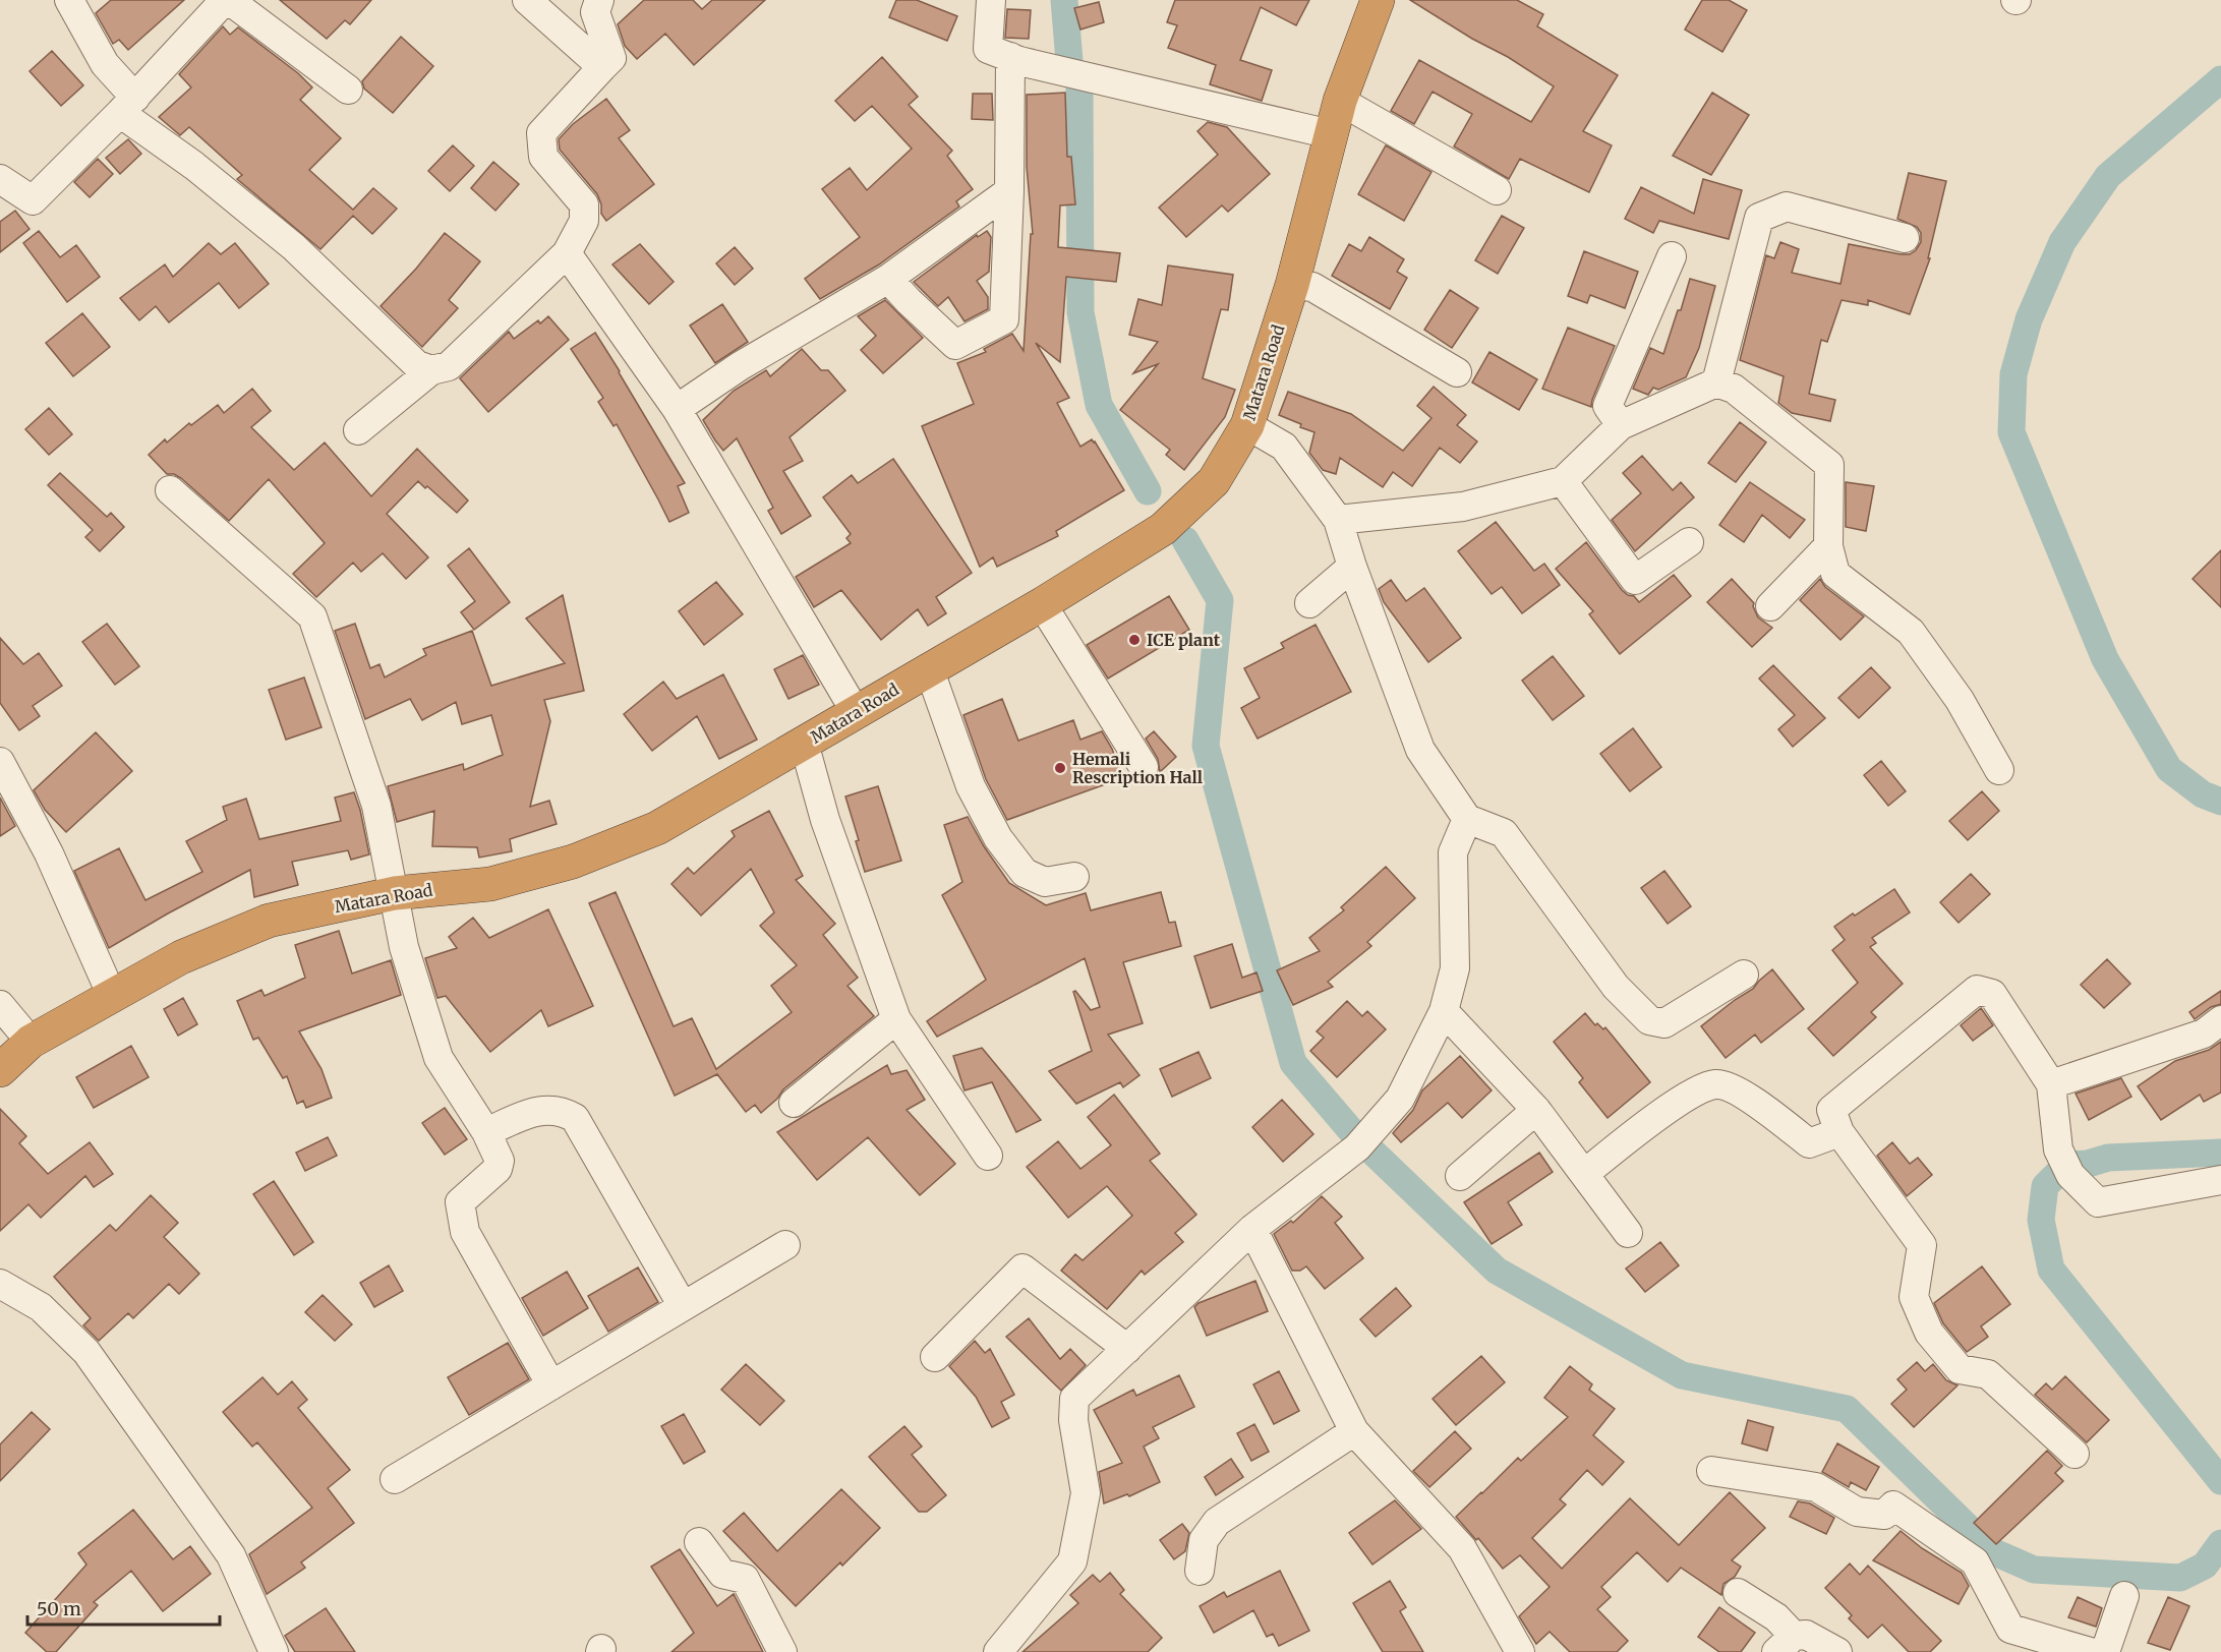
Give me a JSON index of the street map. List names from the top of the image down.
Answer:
{
  "streets": {
    "highway": ["Matara Road"]
  },
  "places": ["ICE plant", "Hemali Rescription Hall"],
  "scale_bar": "50 m"
}
